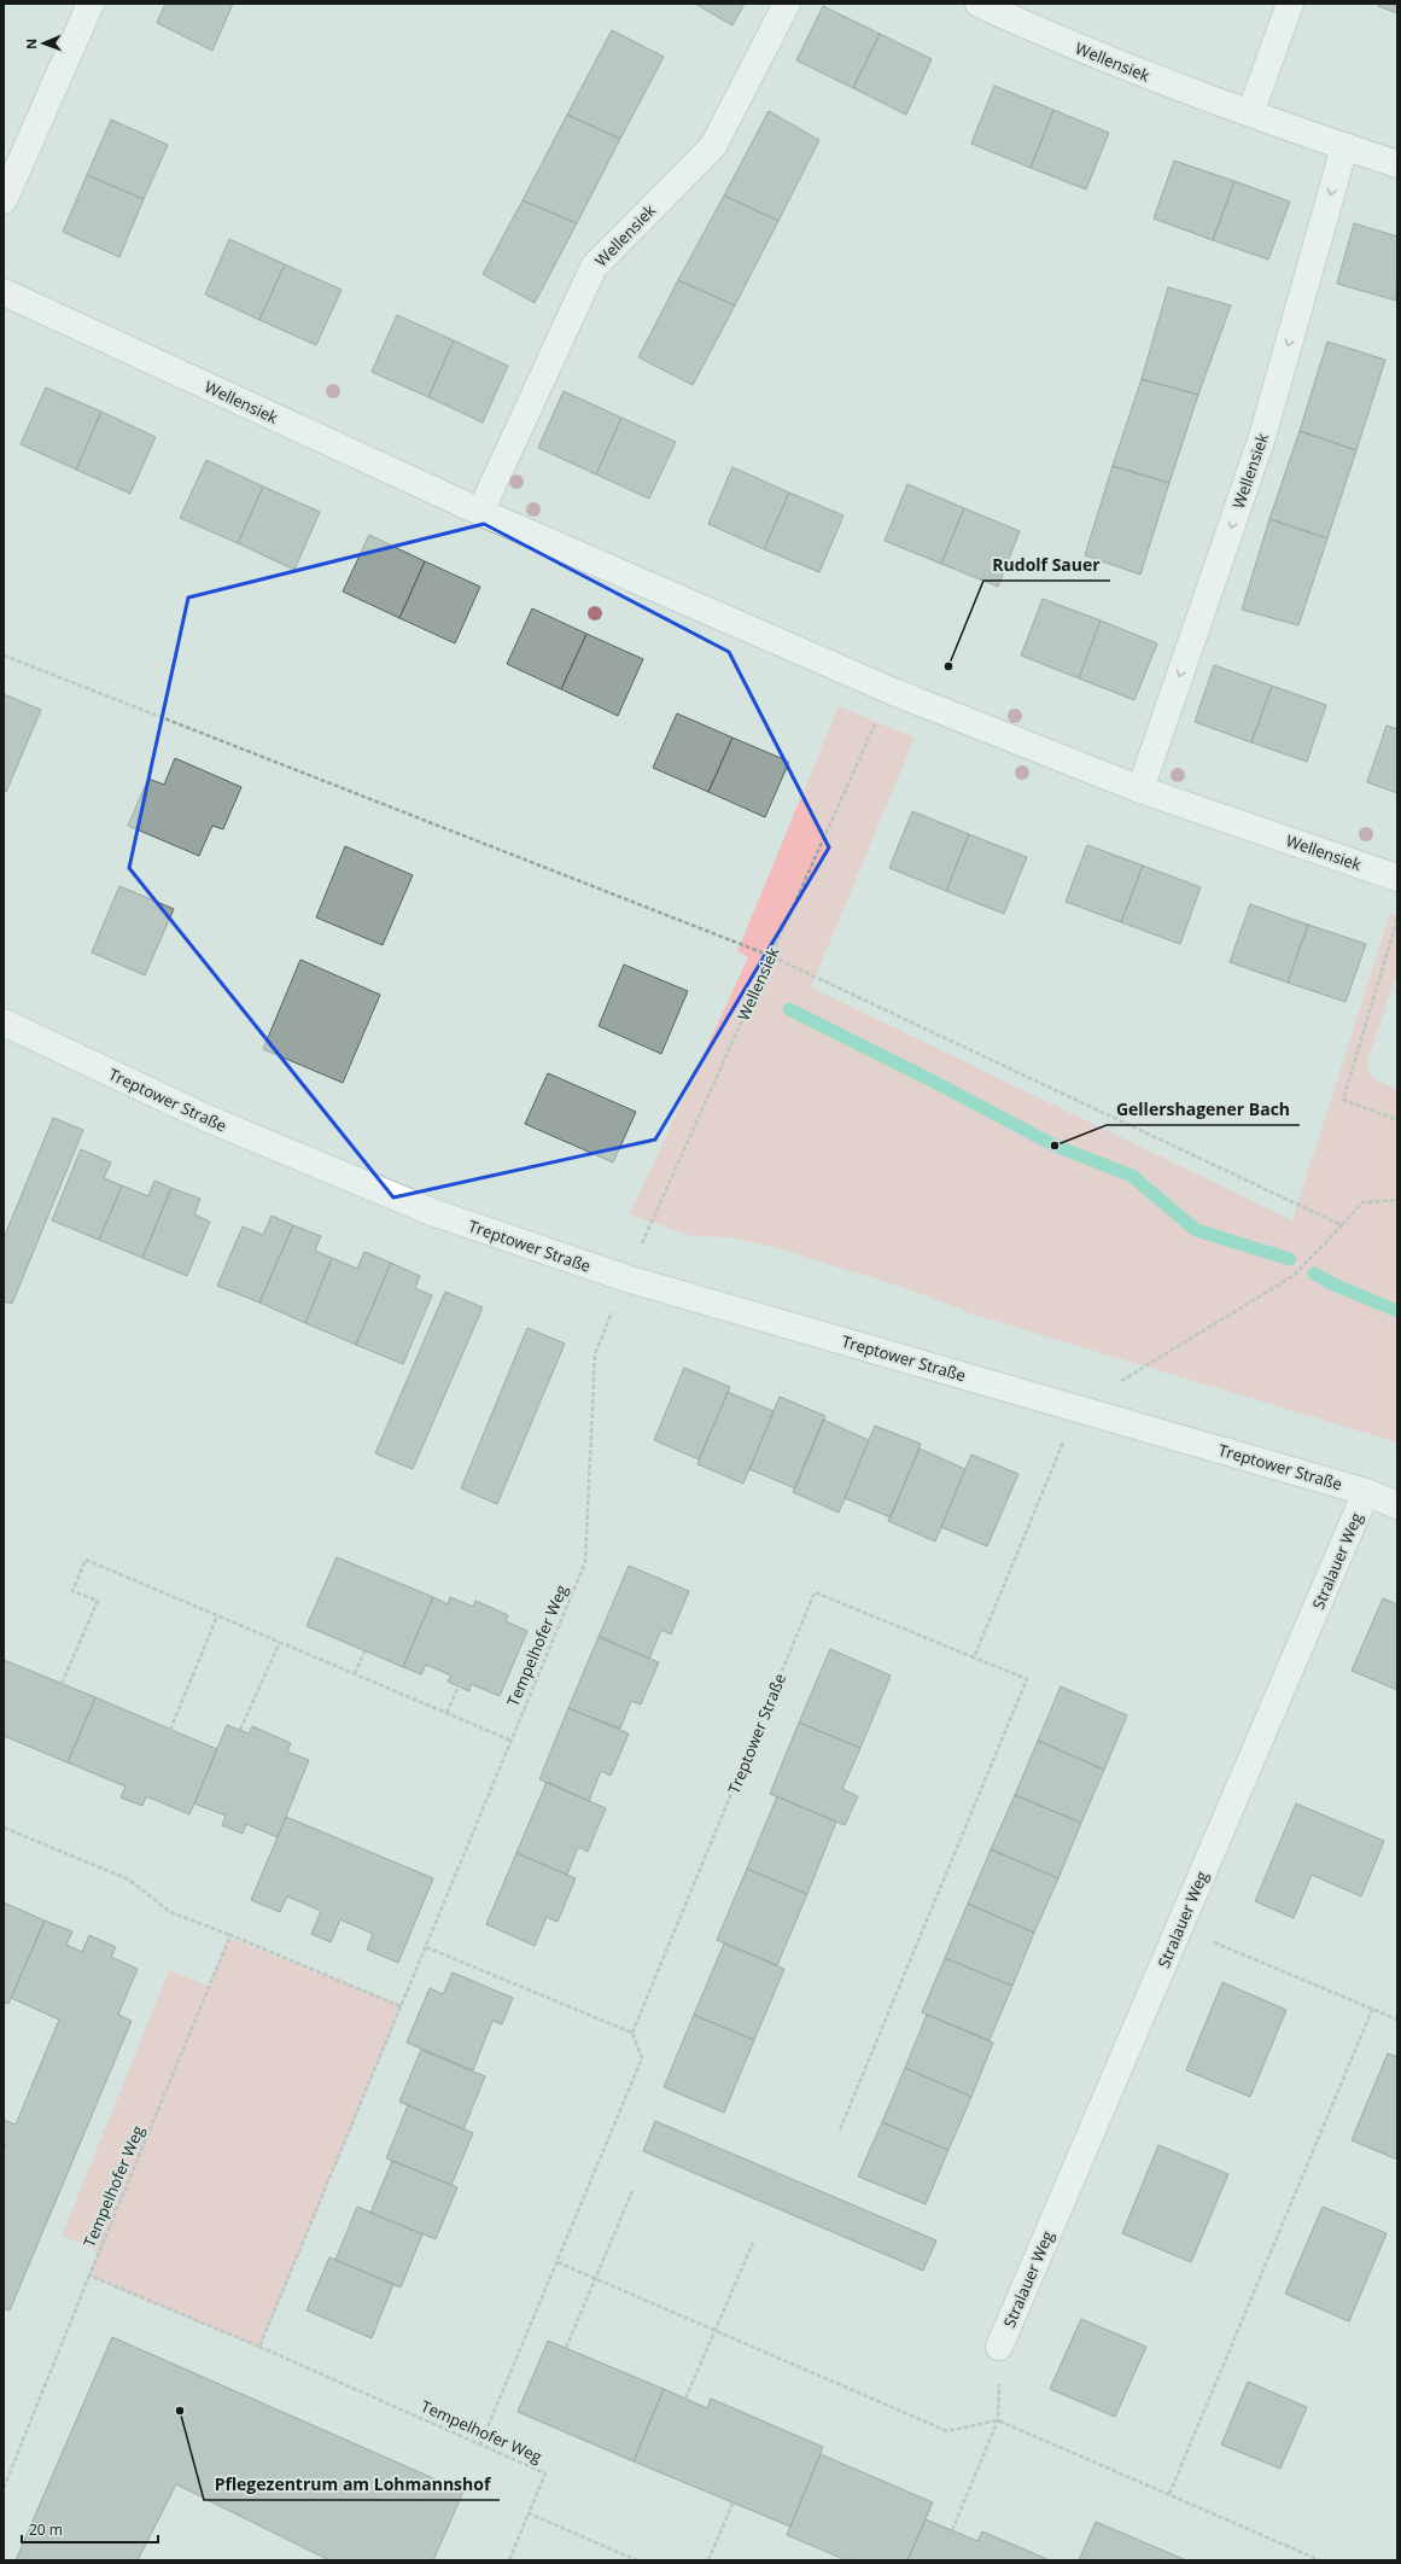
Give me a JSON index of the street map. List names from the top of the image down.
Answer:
{
  "streets": {
    "street": ["Wellensiek", "Treptower Straße", "Stralauer Weg"],
    "path": ["Tempelhofer Weg"]
  },
  "crossings": [
    ["Wellensiek", "Treptower Straße"],
    ["Wellensiek", "Tempelhofer Weg"],
    ["Treptower Straße", "Stralauer Weg"],
    ["Treptower Straße", "Tempelhofer Weg"]
  ],
  "places": ["Rudolf Sauer", "Gellershagener Bach", "Pflegezentrum am Lohmannshof"],
  "scale_bar": "20 m",
  "north": "left"
}
